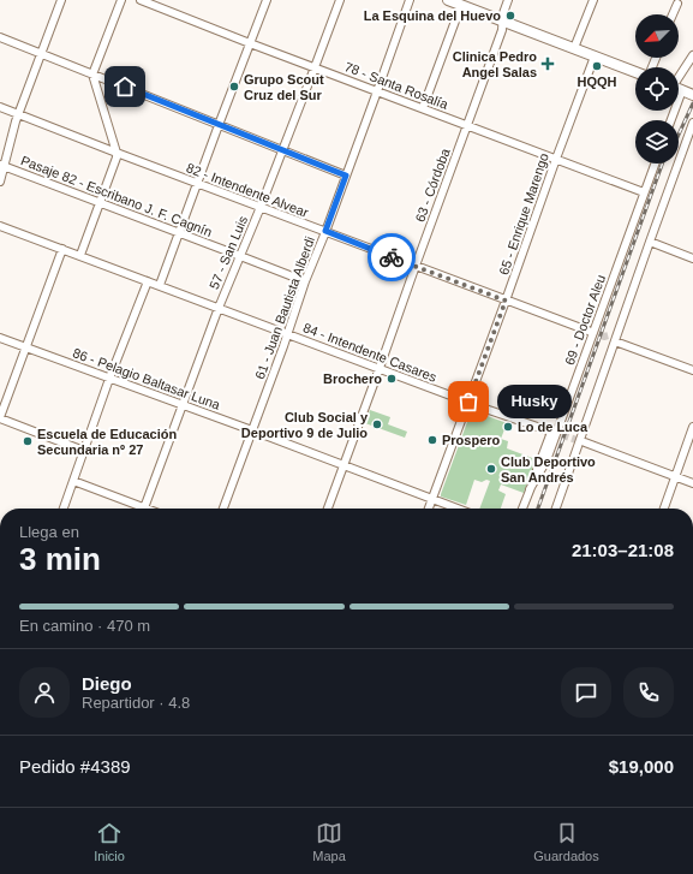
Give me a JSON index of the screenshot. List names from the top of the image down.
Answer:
{
  "streets": {
    "street": [
      "78 - Santa Rosalía",
      "63 - Córdoba",
      "82 - Intendente Alvear",
      "Pasaje 82 - Escribano J. F. Cagnín",
      "65 - Enrique Marengo",
      "57 - San Luis",
      "61 - Juan Bautista Alberdi",
      "69 - Doctor Aleu",
      "84 - Intendente Casares",
      "86 - Pelagio Baltasar Luna"
    ]
  },
  "crossings": [
    ["78 - Santa Rosalía", "63 - Córdoba"],
    ["78 - Santa Rosalía", "65 - Enrique Marengo"],
    ["78 - Santa Rosalía", "57 - San Luis"],
    ["78 - Santa Rosalía", "61 - Juan Bautista Alberdi"],
    ["78 - Santa Rosalía", "69 - Doctor Aleu"],
    ["63 - Córdoba", "82 - Intendente Alvear"],
    ["63 - Córdoba", "84 - Intendente Casares"],
    ["63 - Córdoba", "86 - Pelagio Baltasar Luna"],
    ["82 - Intendente Alvear", "65 - Enrique Marengo"],
    ["82 - Intendente Alvear", "57 - San Luis"],
    ["82 - Intendente Alvear", "61 - Juan Bautista Alberdi"],
    ["82 - Intendente Alvear", "69 - Doctor Aleu"],
    ["Pasaje 82 - Escribano J. F. Cagnín", "57 - San Luis"],
    ["Pasaje 82 - Escribano J. F. Cagnín", "61 - Juan Bautista Alberdi"],
    ["65 - Enrique Marengo", "84 - Intendente Casares"],
    ["65 - Enrique Marengo", "86 - Pelagio Baltasar Luna"],
    ["57 - San Luis", "84 - Intendente Casares"],
    ["57 - San Luis", "86 - Pelagio Baltasar Luna"],
    ["61 - Juan Bautista Alberdi", "84 - Intendente Casares"],
    ["61 - Juan Bautista Alberdi", "86 - Pelagio Baltasar Luna"],
    ["69 - Doctor Aleu", "84 - Intendente Casares"]
  ],
  "places": {
    "other": [
      "La Esquina del Huevo",
      "HQQH",
      "Grupo Scout Cruz del Sur",
      "Brochero",
      "Husky",
      "Club Social y Deportivo 9 de Julio",
      "Lo de Luca",
      "Prospero",
      "Escuela de Educación Secundaria nº 27",
      "Club Deportivo San Andrés"
    ],
    "health": ["Clinica Pedro Angel Salas"]
  },
  "north": "bottom left",
  "page": {
    "bubble": "Husky",
    "heading": ["3 min", "Llega en", "21:03–21:08"],
    "panel": [
      "Diego",
      "Repartidor · 4.8",
      "Pedido #4389",
      "$19,000"
    ],
    "bar": "En camino · 470 m",
    "tabs": ["Inicio", "Mapa", "Guardados"]
  }
}
